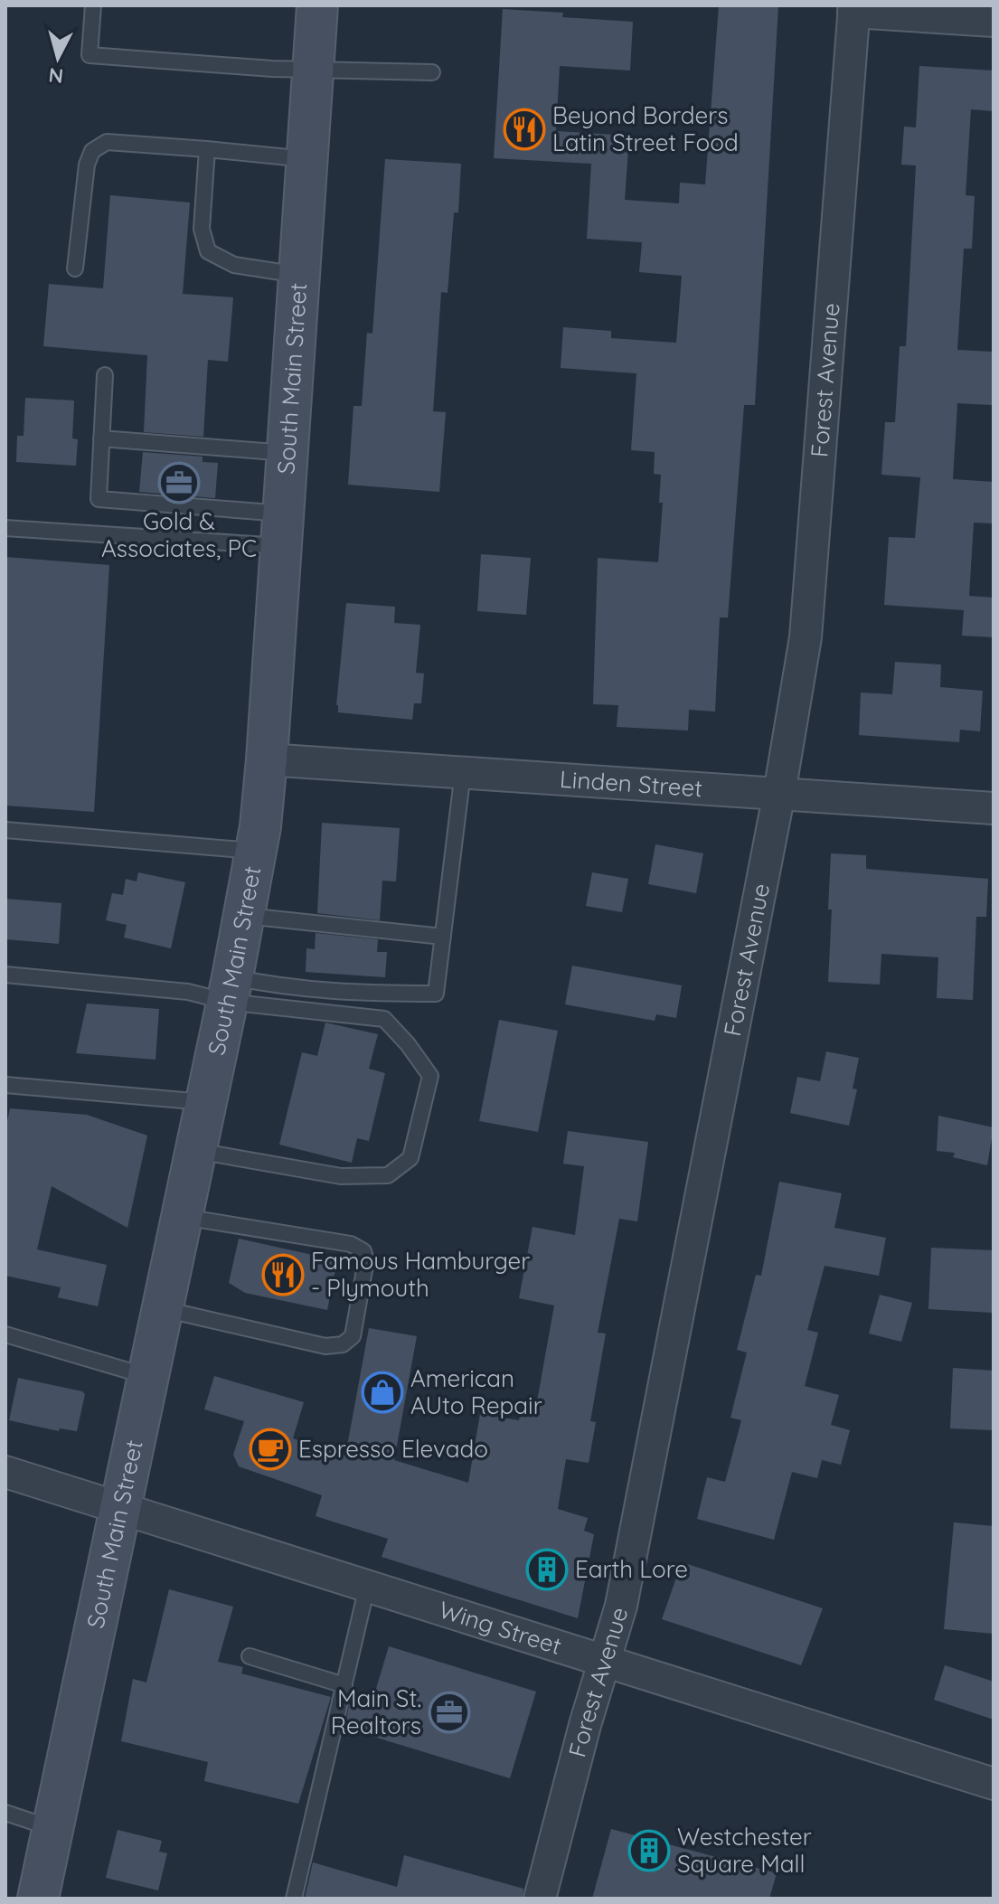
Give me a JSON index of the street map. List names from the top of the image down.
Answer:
{
  "streets": {
    "main road": ["South Main Street"],
    "street": ["Forest Avenue", "Linden Street", "Wing Street"]
  },
  "crossings": [
    ["South Main Street", "Linden Street"],
    ["South Main Street", "Wing Street"],
    ["Forest Avenue", "Linden Street"],
    ["Forest Avenue", "Wing Street"]
  ],
  "places": {
    "restaurant": ["Beyond Borders Latin Street Food", "Famous Hamburger - Plymouth"],
    "office": ["Gold & Associates, PC", "Main St. Realtors"],
    "shop": ["American AUto Repair"],
    "cafe": ["Espresso Elevado"],
    "building": ["Earth Lore", "Westchester Square Mall"]
  },
  "north": "bottom"
}
